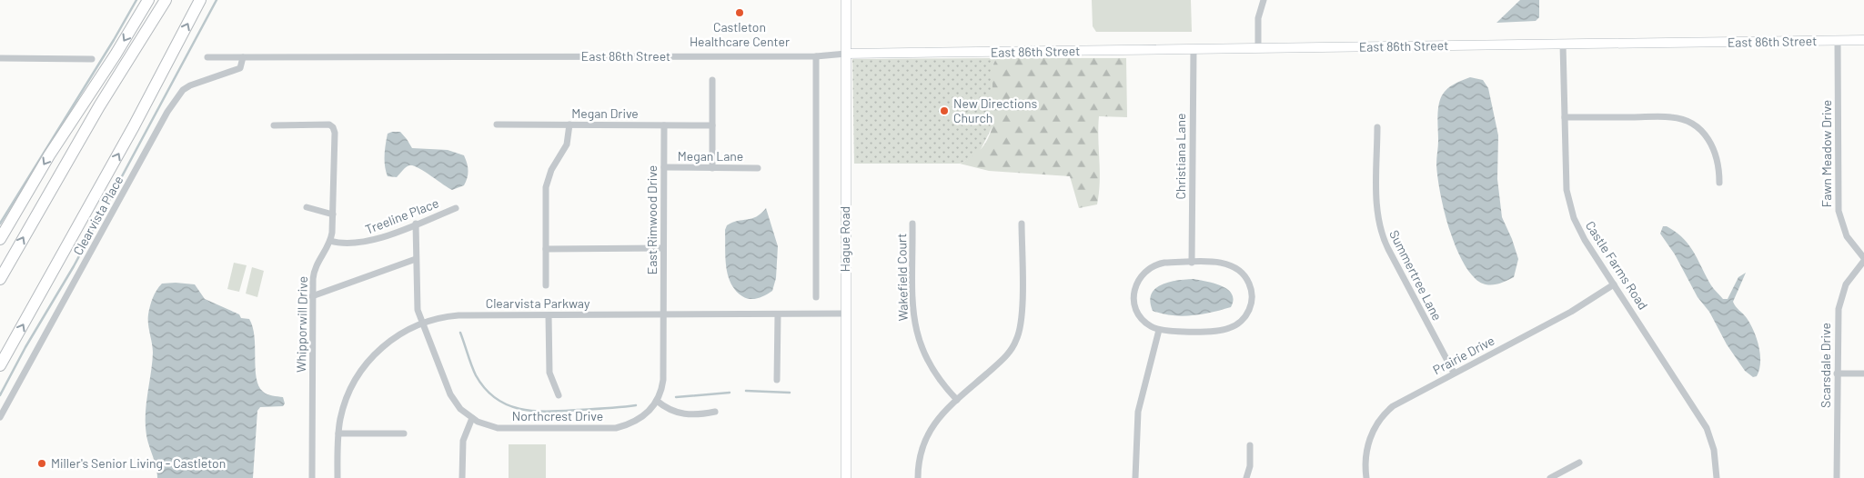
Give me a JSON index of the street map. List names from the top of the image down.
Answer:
{
  "streets": {
    "street": [
      "East 86th Street",
      "Megan Drive",
      "Fawn Meadow Drive",
      "Megan Lane",
      "Christiana Lane",
      "Clearvista Place",
      "Treeline Place",
      "East Rimwood Drive",
      "Hague Road",
      "Castle Farms Road",
      "Summertree Lane",
      "Wakefield Court",
      "Clearvista Parkway",
      "Whipporwill Drive",
      "Prairie Drive",
      "Scarsdale Drive",
      "Northcrest Drive"
    ]
  },
  "crossings": [
    ["East 86th Street", "Fawn Meadow Drive"],
    ["East 86th Street", "Christiana Lane"],
    ["East 86th Street", "Clearvista Place"],
    ["East 86th Street", "Hague Road"],
    ["East 86th Street", "Castle Farms Road"],
    ["Megan Drive", "East Rimwood Drive"],
    ["Fawn Meadow Drive", "Scarsdale Drive"],
    ["Megan Lane", "East Rimwood Drive"],
    ["Treeline Place", "Whipporwill Drive"],
    ["Treeline Place", "Northcrest Drive"],
    ["East Rimwood Drive", "Clearvista Parkway"],
    ["East Rimwood Drive", "Northcrest Drive"],
    ["Hague Road", "Clearvista Parkway"],
    ["Castle Farms Road", "Prairie Drive"],
    ["Summertree Lane", "Prairie Drive"],
    ["Clearvista Parkway", "Northcrest Drive"]
  ],
  "places": ["Castleton Healthcare Center", "New Directions Church", "Miller's Senior Living - Castleton"]
}
